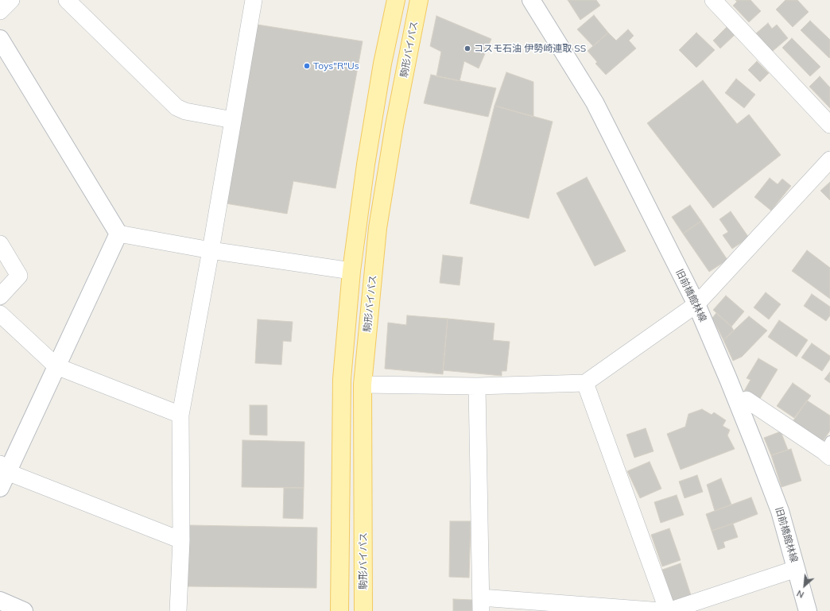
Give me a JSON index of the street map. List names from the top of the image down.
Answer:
{
  "streets": {
    "main road": ["駒形バイパス"],
    "street": ["旧前橋館林線"]
  },
  "places": ["コスモ石油 伊勢崎連取 SS", "Toys\"R\"Us"],
  "north": "bottom left"
}
